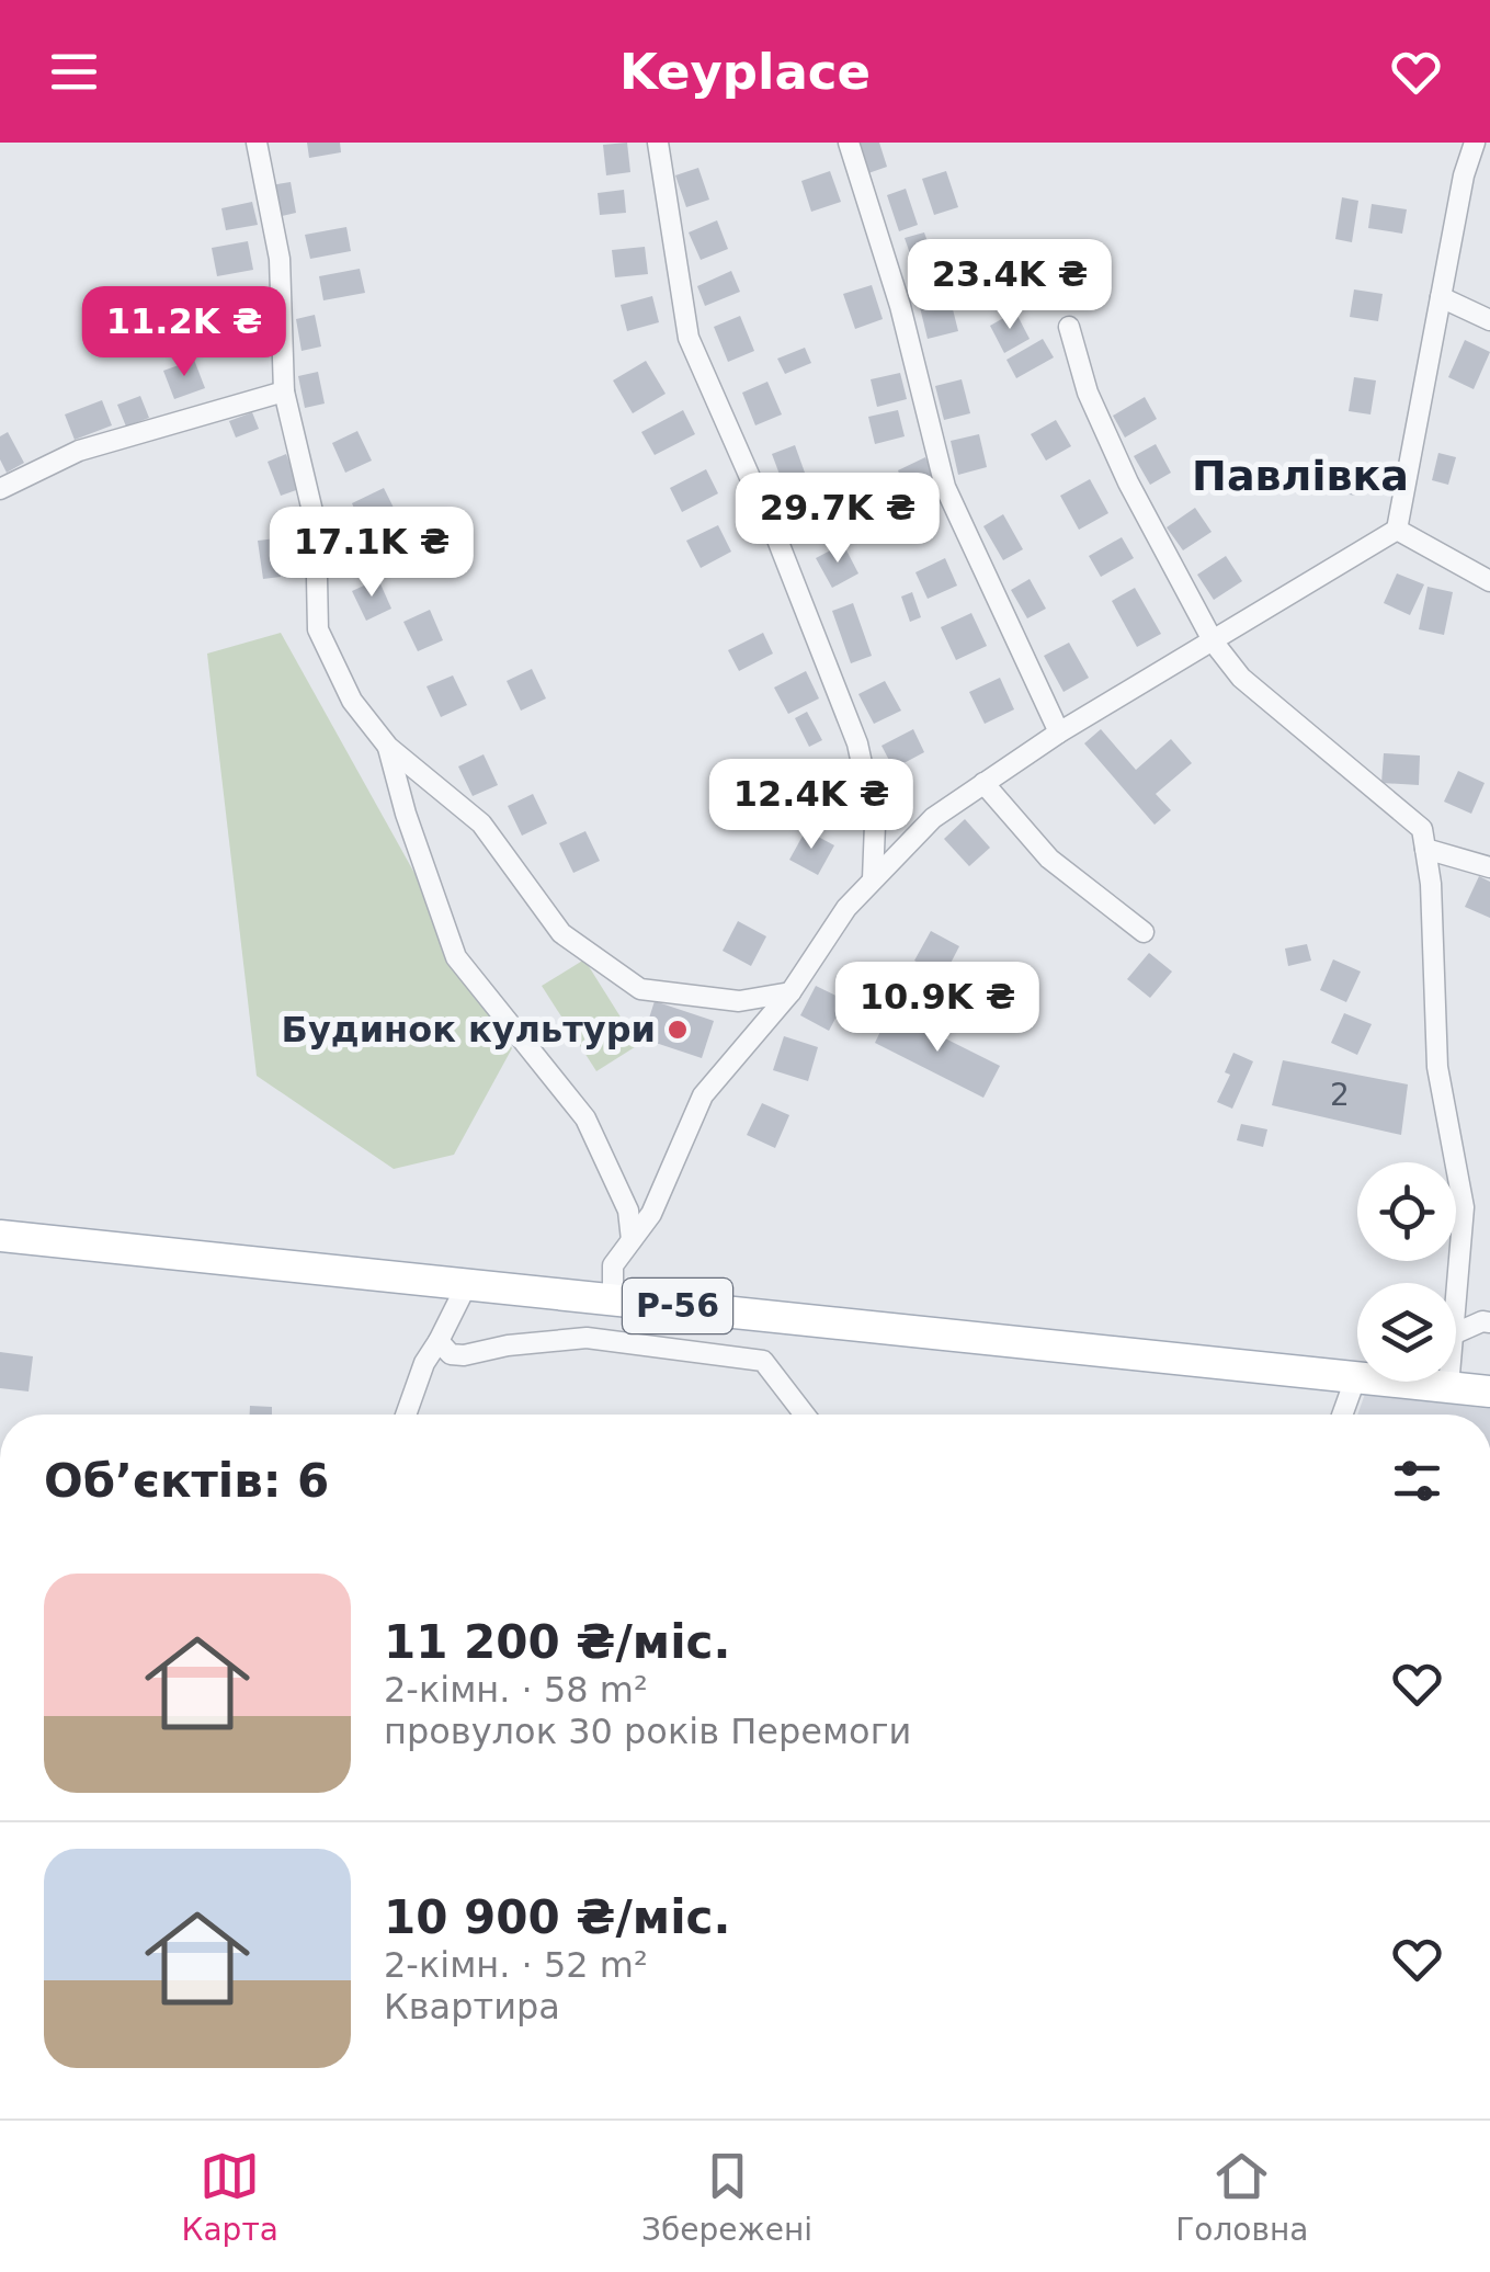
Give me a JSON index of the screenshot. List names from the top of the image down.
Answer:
{
  "streets": {
    "main road": ["Р-56"]
  },
  "districts": ["Павлівка"],
  "places": ["Будинок культури"],
  "house_numbers": ["2"],
  "page": {
    "header": "Keyplace",
    "price": [
      "23.4K ₴",
      "11.2K ₴",
      "29.7K ₴",
      "17.1K ₴",
      "12.4K ₴",
      "10.9K ₴"
    ],
    "heading": "Об’єктів: 6",
    "list": [
      {
        "name": "11 200 ₴/міс.",
        "note": "2-кімн. · 58 m² · провулок 30 років Перемоги"
      },
      {
        "name": "10 900 ₴/міс.",
        "note": "2-кімн. · 52 m² · Квартира"
      }
    ],
    "tabs": ["Карта", "Збережені", "Головна"]
  }
}
